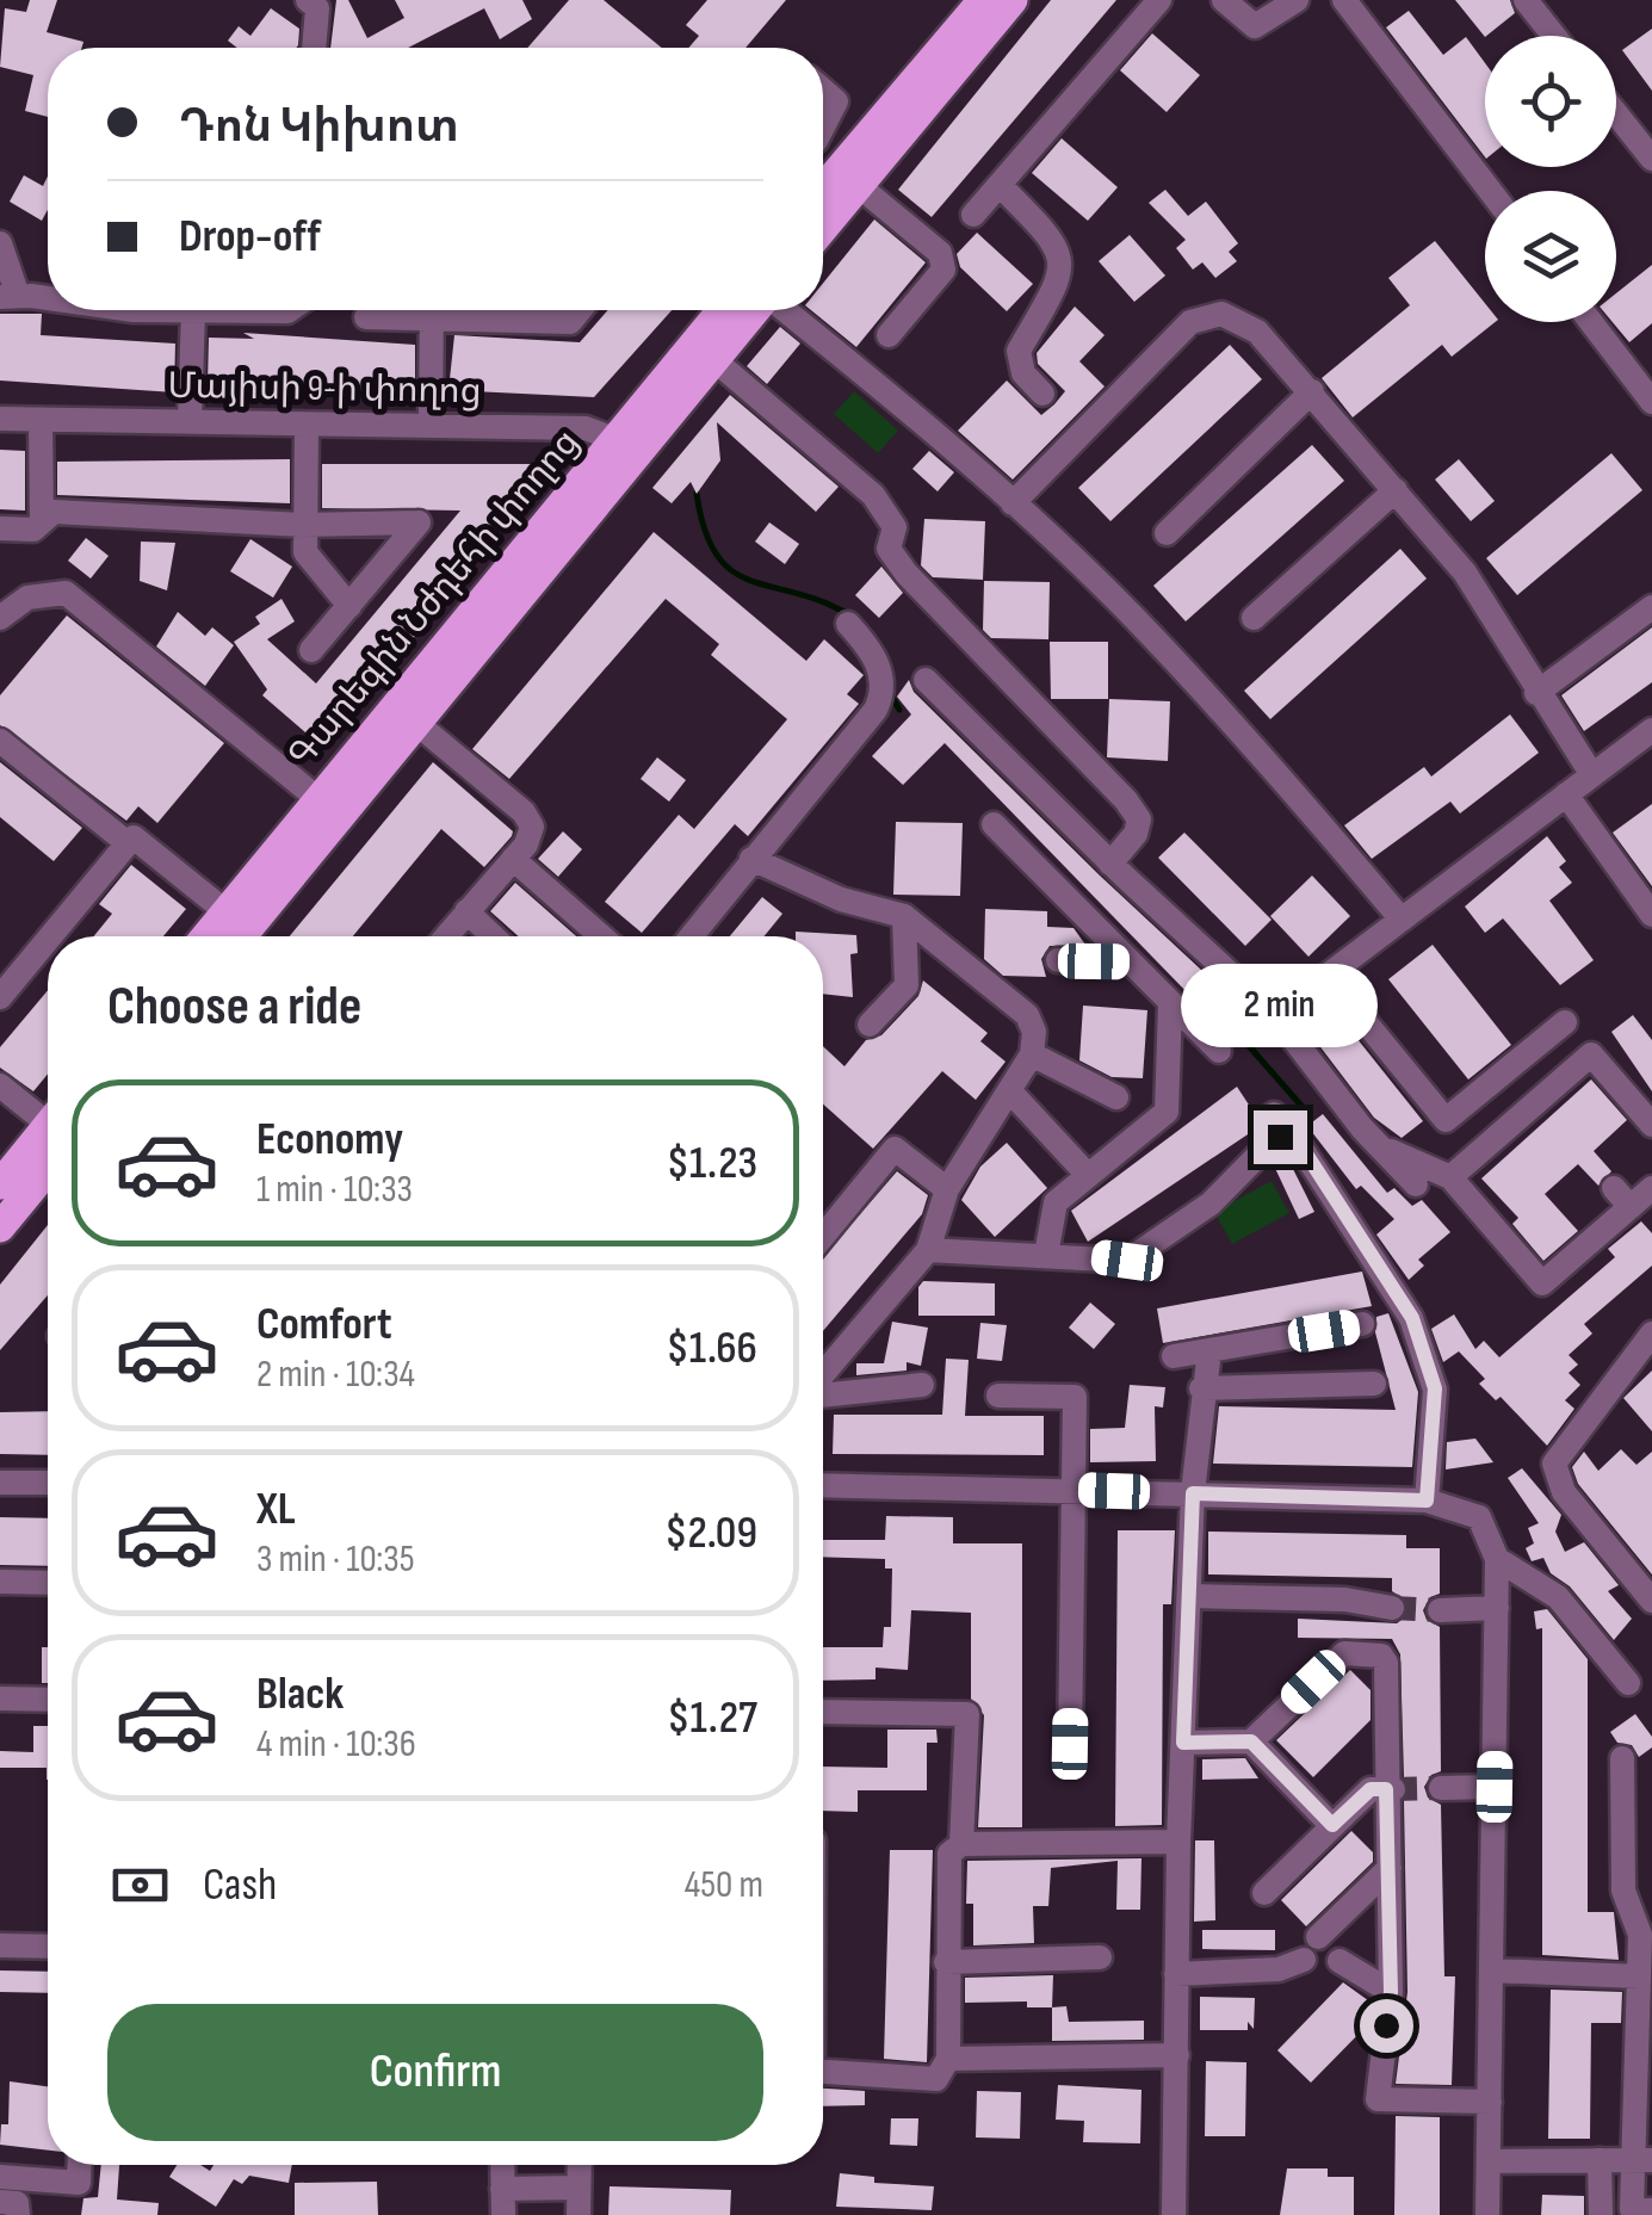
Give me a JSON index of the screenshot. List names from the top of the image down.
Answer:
{
  "streets": {
    "main road": ["Գարեգին Նժդեհի փողոց"],
    "street": ["Մայիսի 9-ի փողոց"]
  },
  "crossings": [
    ["Մայիսի 9-ի փողոց", "Գարեգին Նժդեհի փողոց"]
  ],
  "page": {
    "banner": ["Դոն Կիխոտ", "Drop-off"],
    "heading": "Choose a ride",
    "bubble": "2 min",
    "list": [
      {
        "name": "Economy",
        "note": "1 min · 10:33",
        "value": "$1.23"
      },
      {
        "name": "Comfort",
        "note": "2 min · 10:34",
        "value": "$1.66"
      },
      {
        "name": "XL",
        "note": "3 min · 10:35",
        "value": "$2.09"
      },
      {
        "name": "Black",
        "note": "4 min · 10:36",
        "value": "$1.27"
      }
    ],
    "pay": ["Cash", "450 m"],
    "buttons": "Confirm"
  }
}
